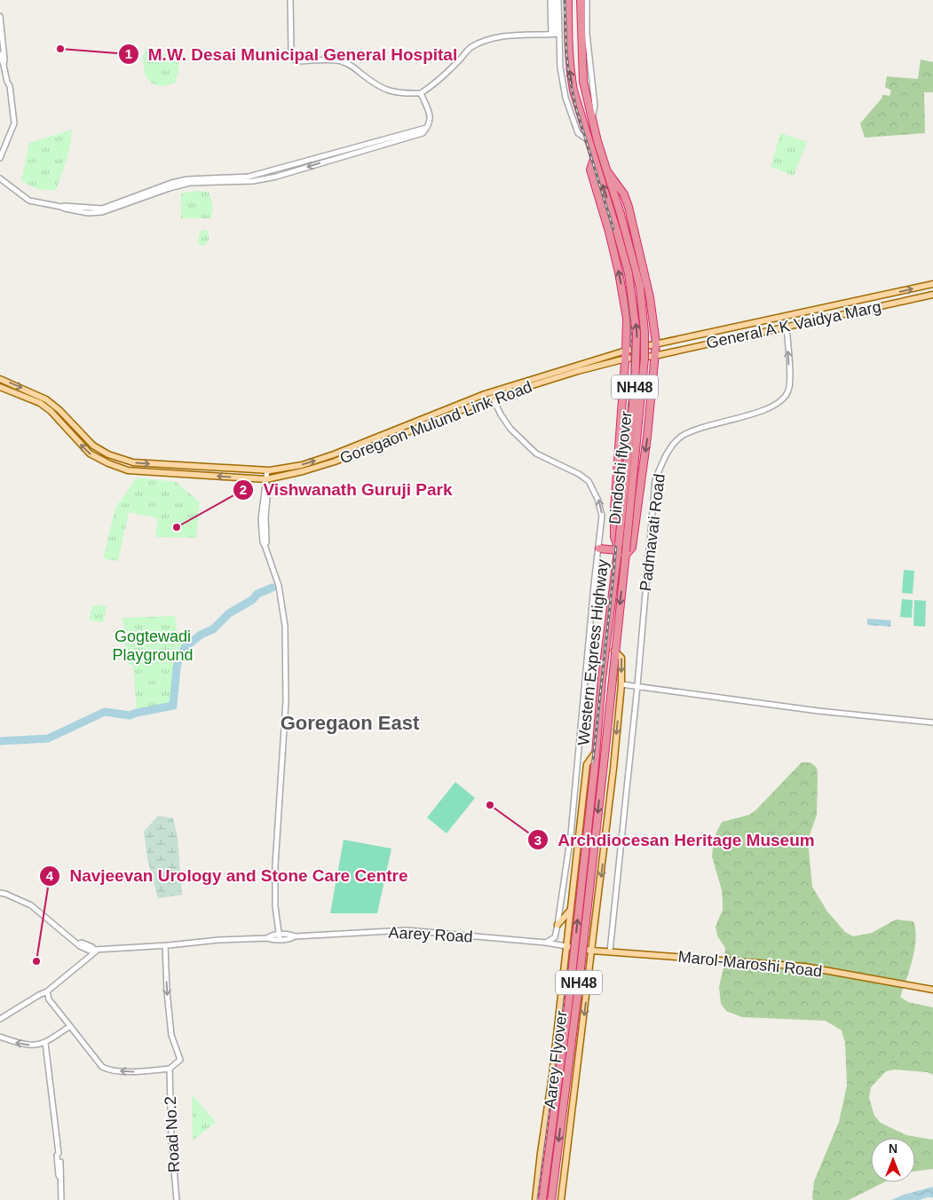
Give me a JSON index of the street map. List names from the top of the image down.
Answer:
{
  "streets": {
    "highway": [
      "NH48",
      "Dindoshi flyover",
      "Western Express Highway",
      "Aarey Flyover"
    ],
    "main road": ["General A K Vaidya Marg", "Goregaon Mulund Link Road", "Marol-Maroshi Road"],
    "street": ["Padmavati Road", "Aarey Road", "Road No.2"]
  },
  "crossings": [
    ["General A K Vaidya Marg", "Goregaon Mulund Link Road"],
    ["General A K Vaidya Marg", "Padmavati Road"],
    ["NH48", "Dindoshi flyover"],
    ["Dindoshi flyover", "Western Express Highway"],
    ["Padmavati Road", "Marol-Maroshi Road"],
    ["Western Express Highway", "Aarey Flyover"],
    ["Aarey Road", "Marol-Maroshi Road"]
  ],
  "one_way": ["Padmavati Road"],
  "districts": ["Goregaon East"],
  "parks": ["Gogtewadi Playground"],
  "places": [
    "M.W. Desai Municipal General Hospital",
    "Vishwanath Guruji Park",
    "Archdiocesan Heritage Museum",
    "Navjeevan Urology and Stone Care Centre"
  ],
  "north": "top"
}
